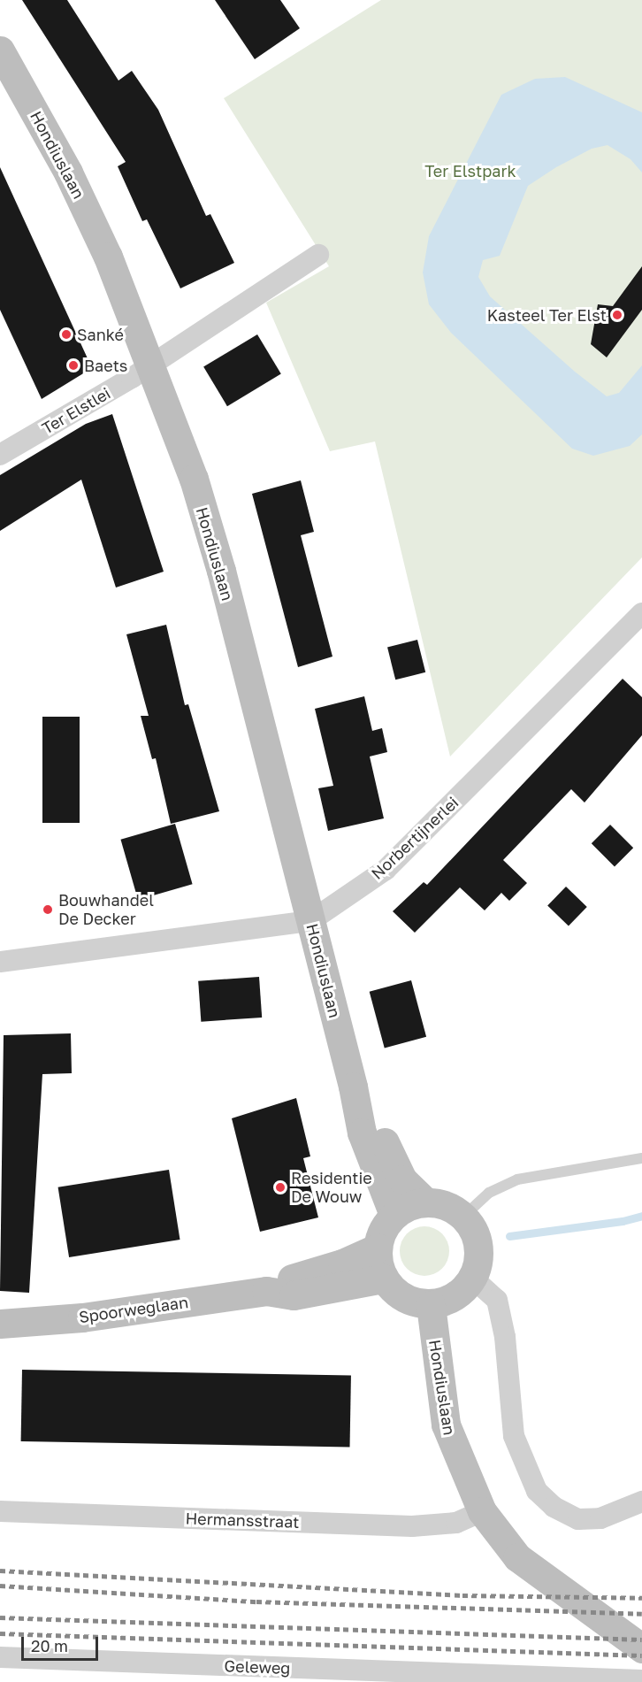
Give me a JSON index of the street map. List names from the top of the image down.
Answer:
{
  "streets": {
    "street": [
      "Hondiuslaan",
      "Ter Elstlei",
      "Norbertijnerlei",
      "Spoorweglaan",
      "Hermansstraat",
      "Geleweg"
    ]
  },
  "crossings": [
    ["Hondiuslaan", "Ter Elstlei"],
    ["Hondiuslaan", "Norbertijnerlei"],
    ["Hondiuslaan", "Spoorweglaan"],
    ["Hondiuslaan", "Hermansstraat"]
  ],
  "parks": ["Ter Elstpark"],
  "places": [
    "Kasteel Ter Elst",
    "Sanké",
    "Baets",
    "Bouwhandel De Decker",
    "Residentie De Wouw"
  ],
  "scale_bar": "20 m"
}
